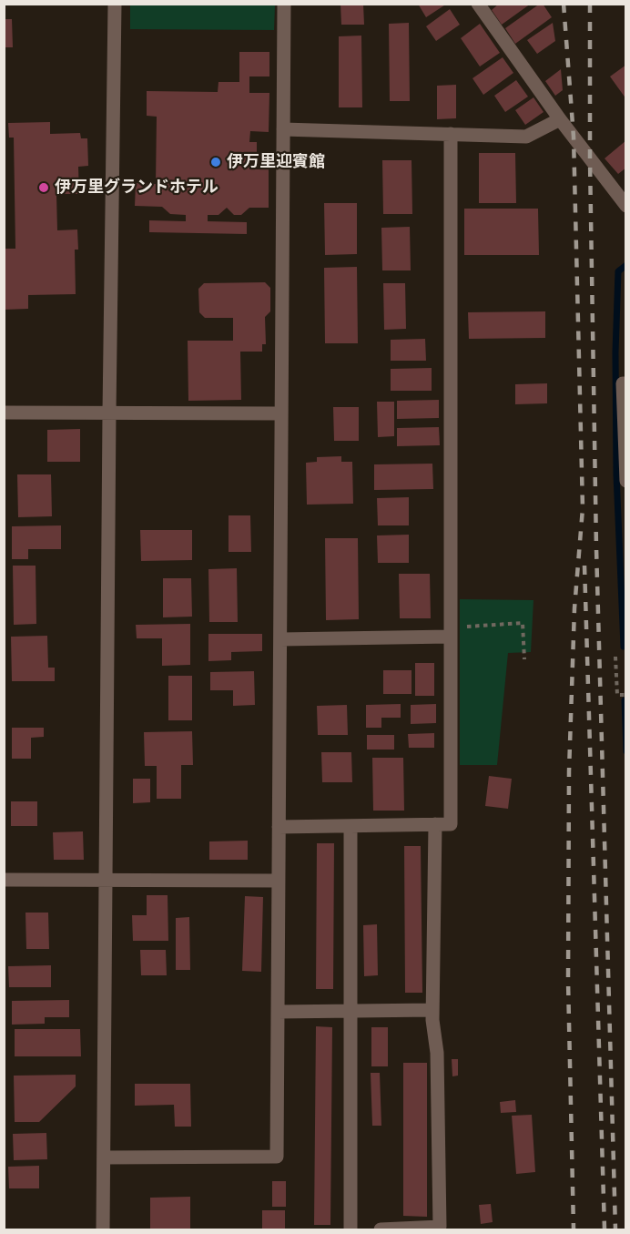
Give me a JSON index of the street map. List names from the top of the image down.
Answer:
{
  "places": ["伊万里迎賓館", "伊万里グランドホテル"]
}
